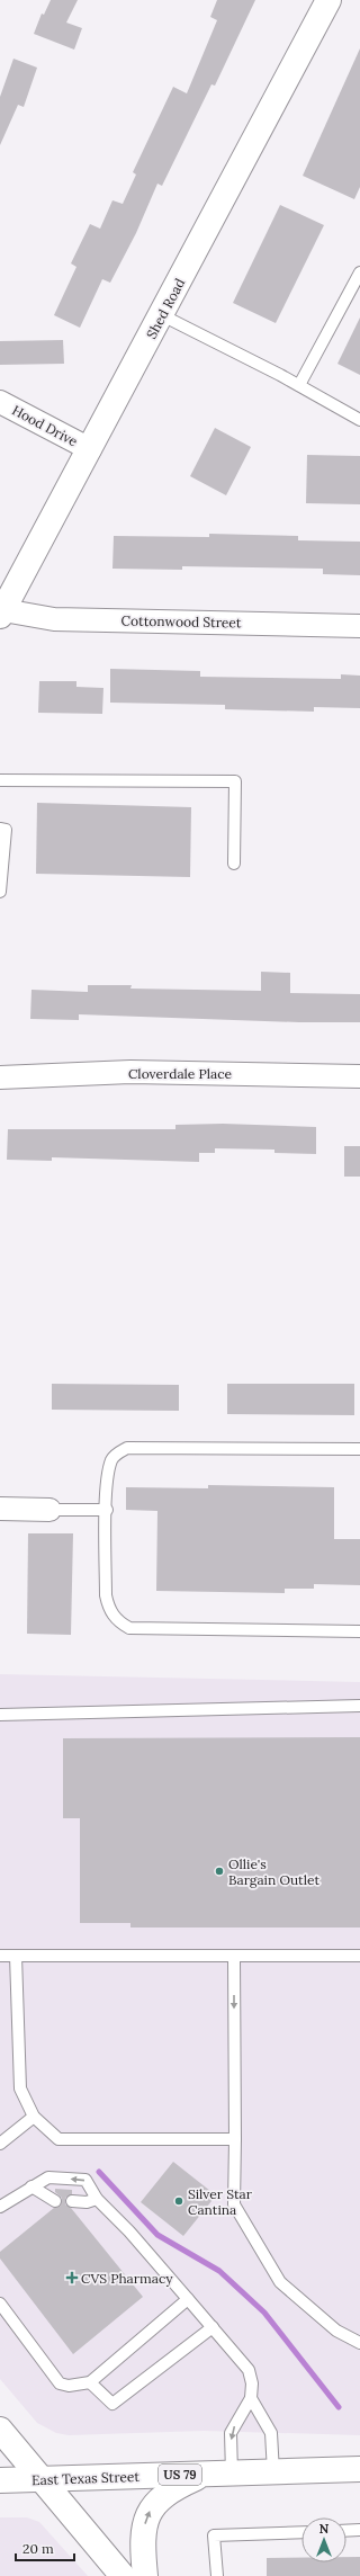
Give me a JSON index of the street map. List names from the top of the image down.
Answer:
{
  "streets": {
    "main road": ["Shed Road", "US 79", "East Texas Street"],
    "street": ["Hood Drive", "Cottonwood Street", "Cloverdale Place"]
  },
  "crossings": [
    ["Shed Road", "Hood Drive"],
    ["Shed Road", "Cottonwood Street"]
  ],
  "places": {
    "other": ["Ollie's Bargain Outlet", "Silver Star Cantina"],
    "health": ["CVS Pharmacy"]
  },
  "scale_bar": "20 m",
  "north": "top"
}
